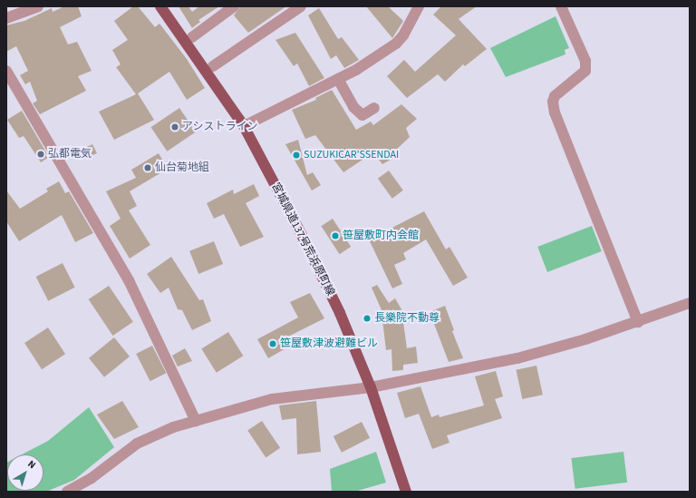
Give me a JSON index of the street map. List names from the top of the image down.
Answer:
{
  "streets": {
    "main road": ["宮城県道137号荒浜原町線"]
  },
  "places": [
    "アシストライン",
    "弘都電気",
    "SUZUKICAR’SSENDAI",
    "仙台菊地組",
    "笹屋敷町内会館",
    "長樂院不動尊",
    "笹屋敷津波避難ビル"
  ],
  "north": "top right"
}
